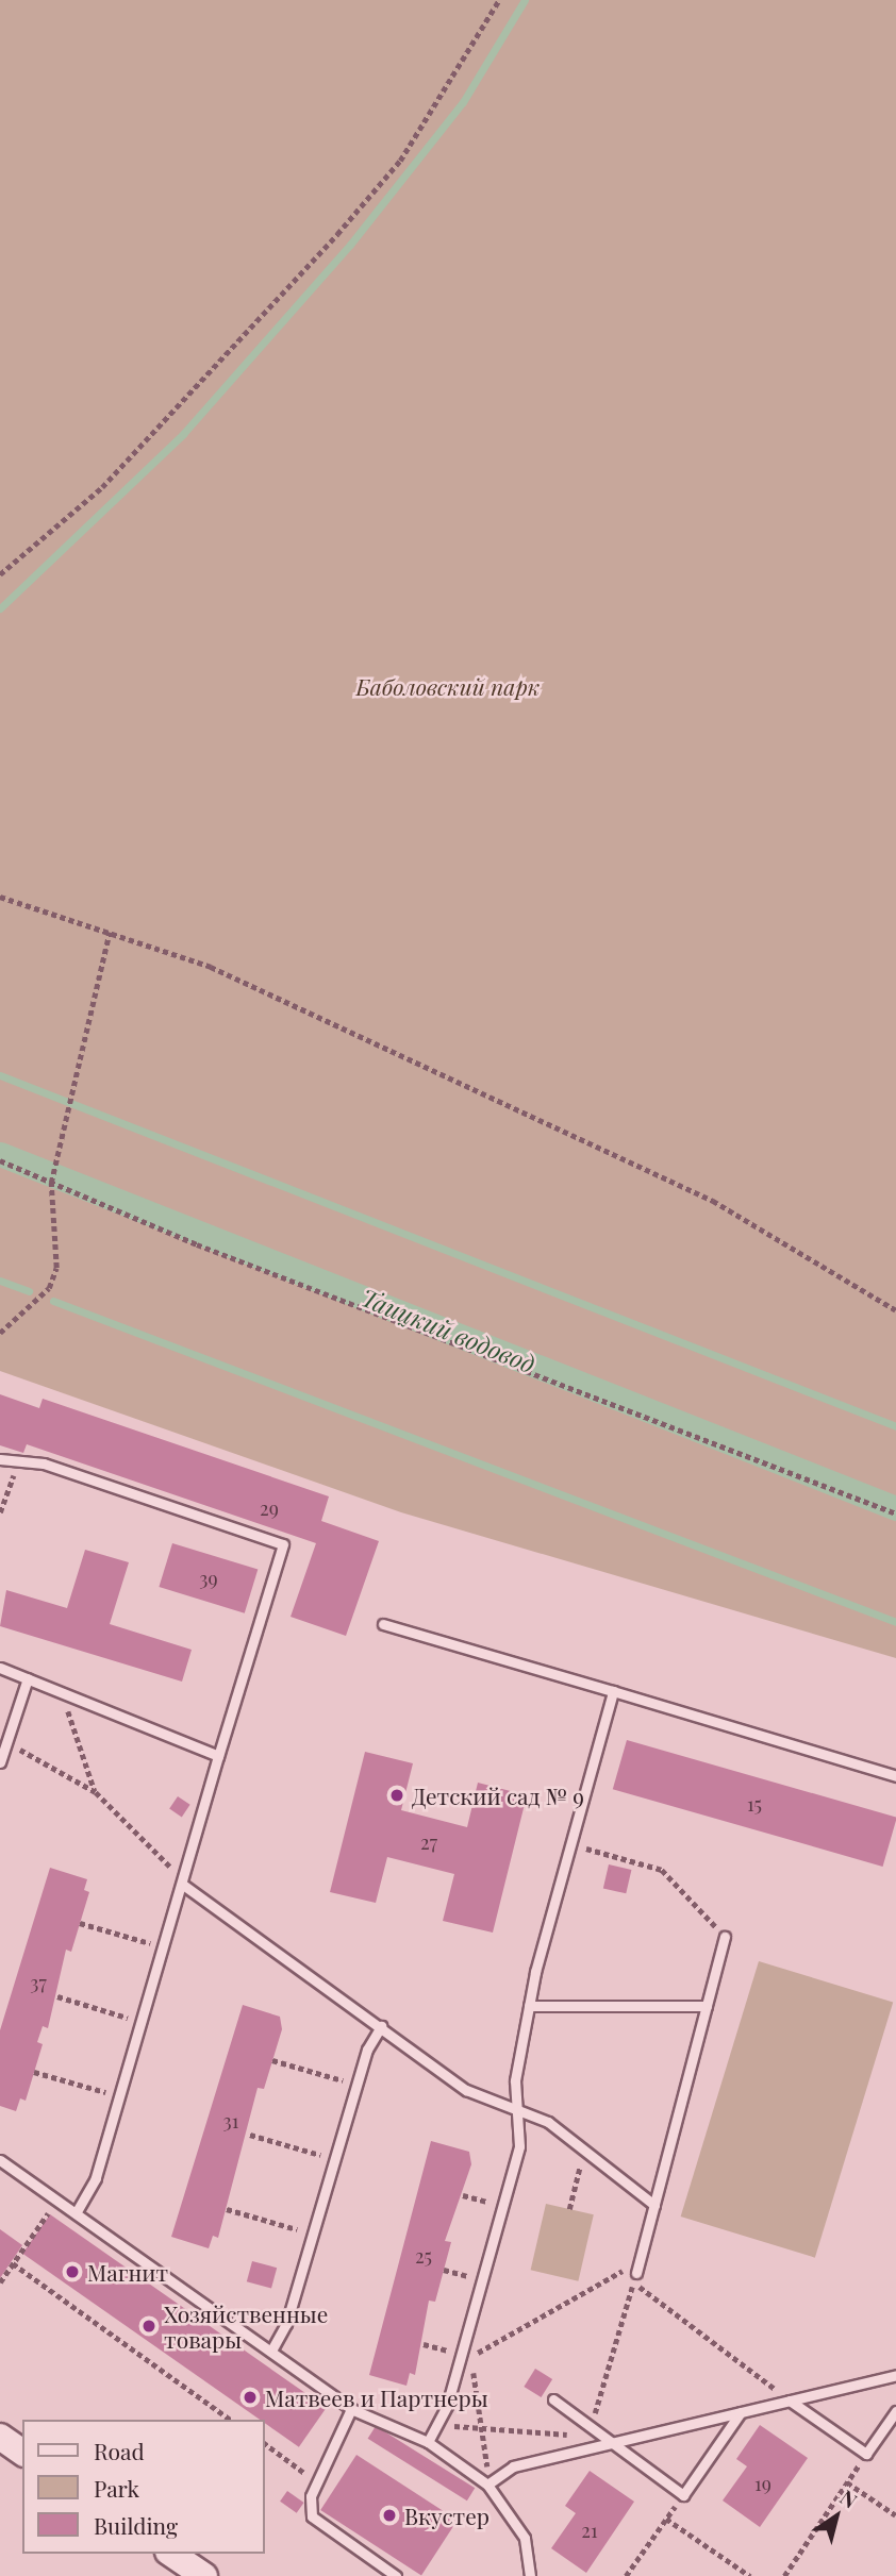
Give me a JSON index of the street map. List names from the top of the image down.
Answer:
{
  "water": ["Таицкий водовод"],
  "parks": ["Баболовский парк"],
  "places": [
    "Детский сад № 9",
    "Магнит",
    "Хозяйственные товары",
    "Матвеев и Партнеры",
    "Вкустер"
  ],
  "house_numbers": [
    "29",
    "39",
    "15",
    "27",
    "37",
    "31",
    "25",
    "19",
    "21"
  ],
  "legend": ["Road", "Park", "Building"],
  "north": "top right"
}
